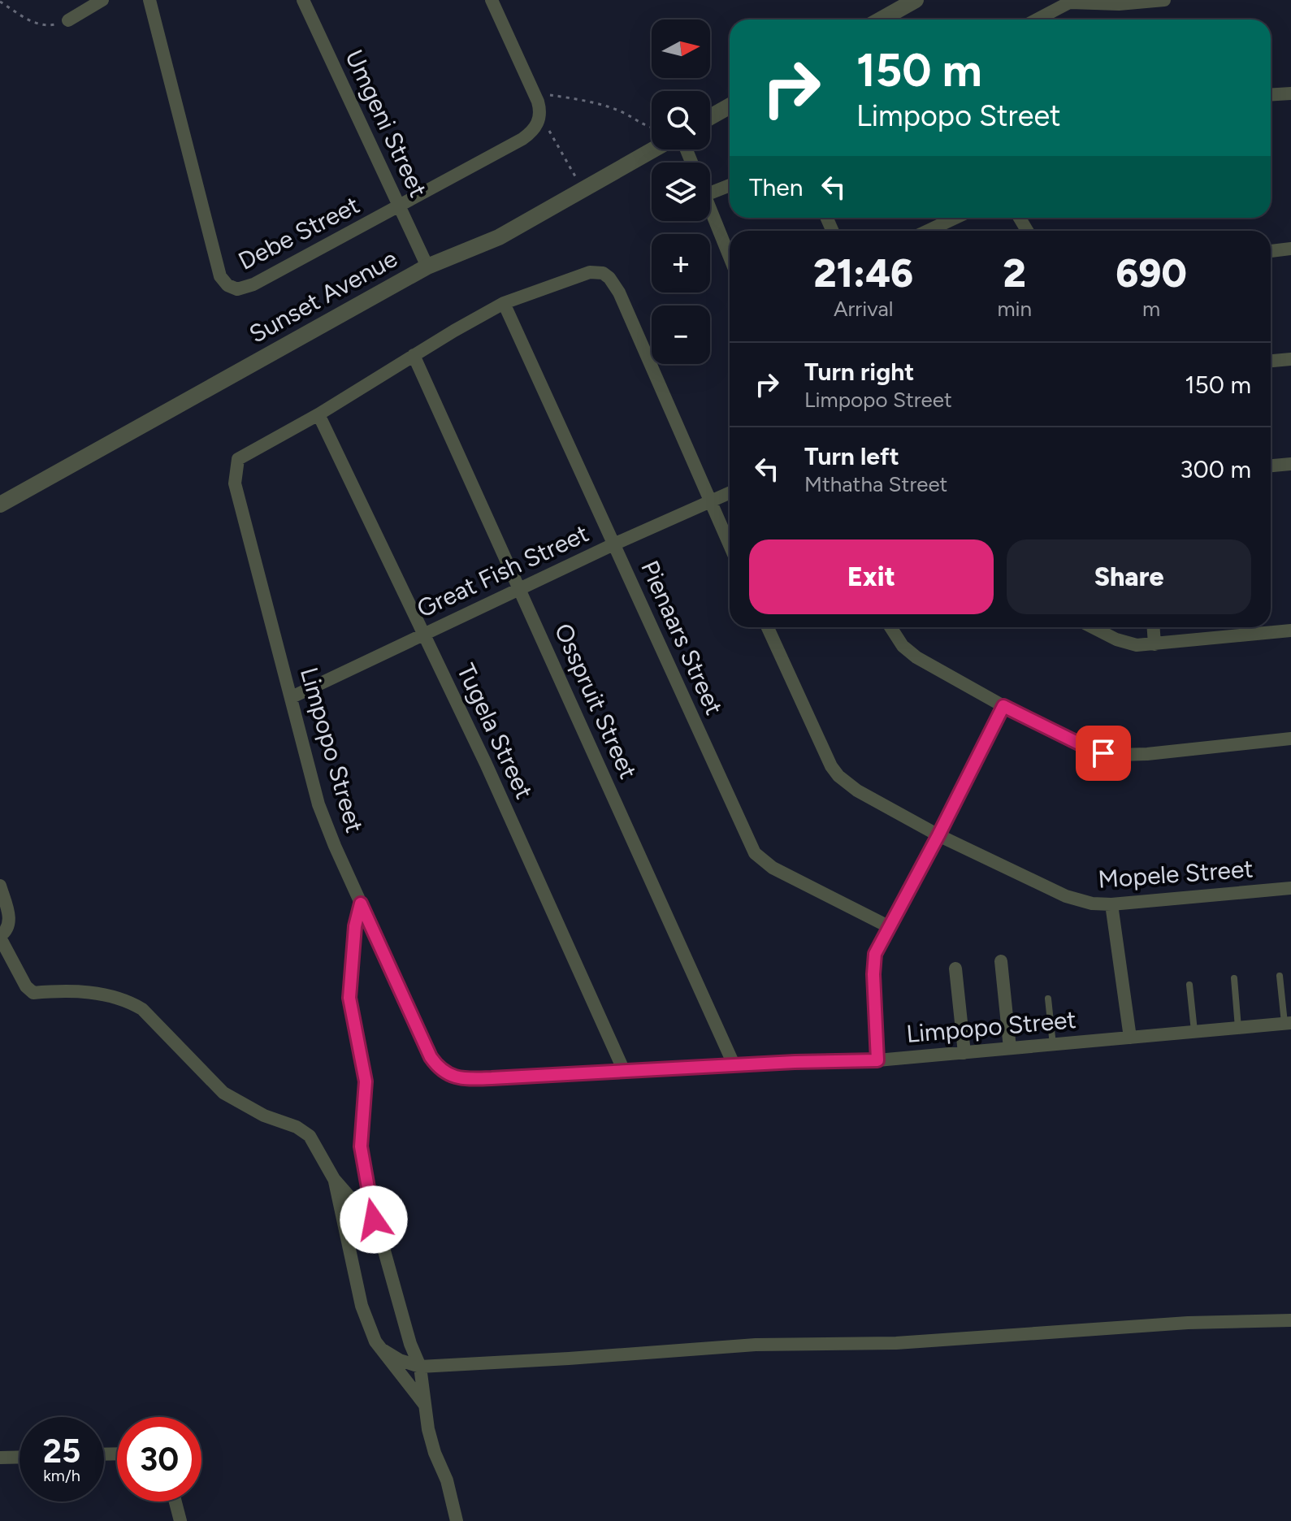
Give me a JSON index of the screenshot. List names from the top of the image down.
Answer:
{
  "streets": {
    "street": [
      "Umgeni Street",
      "Debe Street",
      "Sunset Avenue",
      "Great Fish Street",
      "Pienaars Street",
      "Osspruit Street",
      "Tugela Street",
      "Limpopo Street",
      "Mopele Street"
    ]
  },
  "crossings": [
    ["Umgeni Street", "Debe Street"],
    ["Umgeni Street", "Sunset Avenue"],
    ["Great Fish Street", "Pienaars Street"],
    ["Great Fish Street", "Osspruit Street"],
    ["Great Fish Street", "Tugela Street"],
    ["Great Fish Street", "Limpopo Street"],
    ["Pienaars Street", "Limpopo Street"],
    ["Osspruit Street", "Limpopo Street"],
    ["Tugela Street", "Limpopo Street"]
  ],
  "north": "right",
  "page": {
    "map_buttons": ["+", "−"],
    "turn": ["150 m", "Limpopo Street"],
    "then": "Then",
    "eta": [
      "21:46",
      "Arrival",
      "2",
      "min",
      "690",
      "m"
    ],
    "list": [
      {
        "name": "Turn right",
        "note": "Limpopo Street",
        "value": "150 m"
      },
      {
        "name": "Turn left",
        "note": "Mthatha Street",
        "value": "300 m"
      }
    ],
    "buttons": ["Exit", "Share"],
    "speed": "25 km/h",
    "limit": "30"
  }
}
